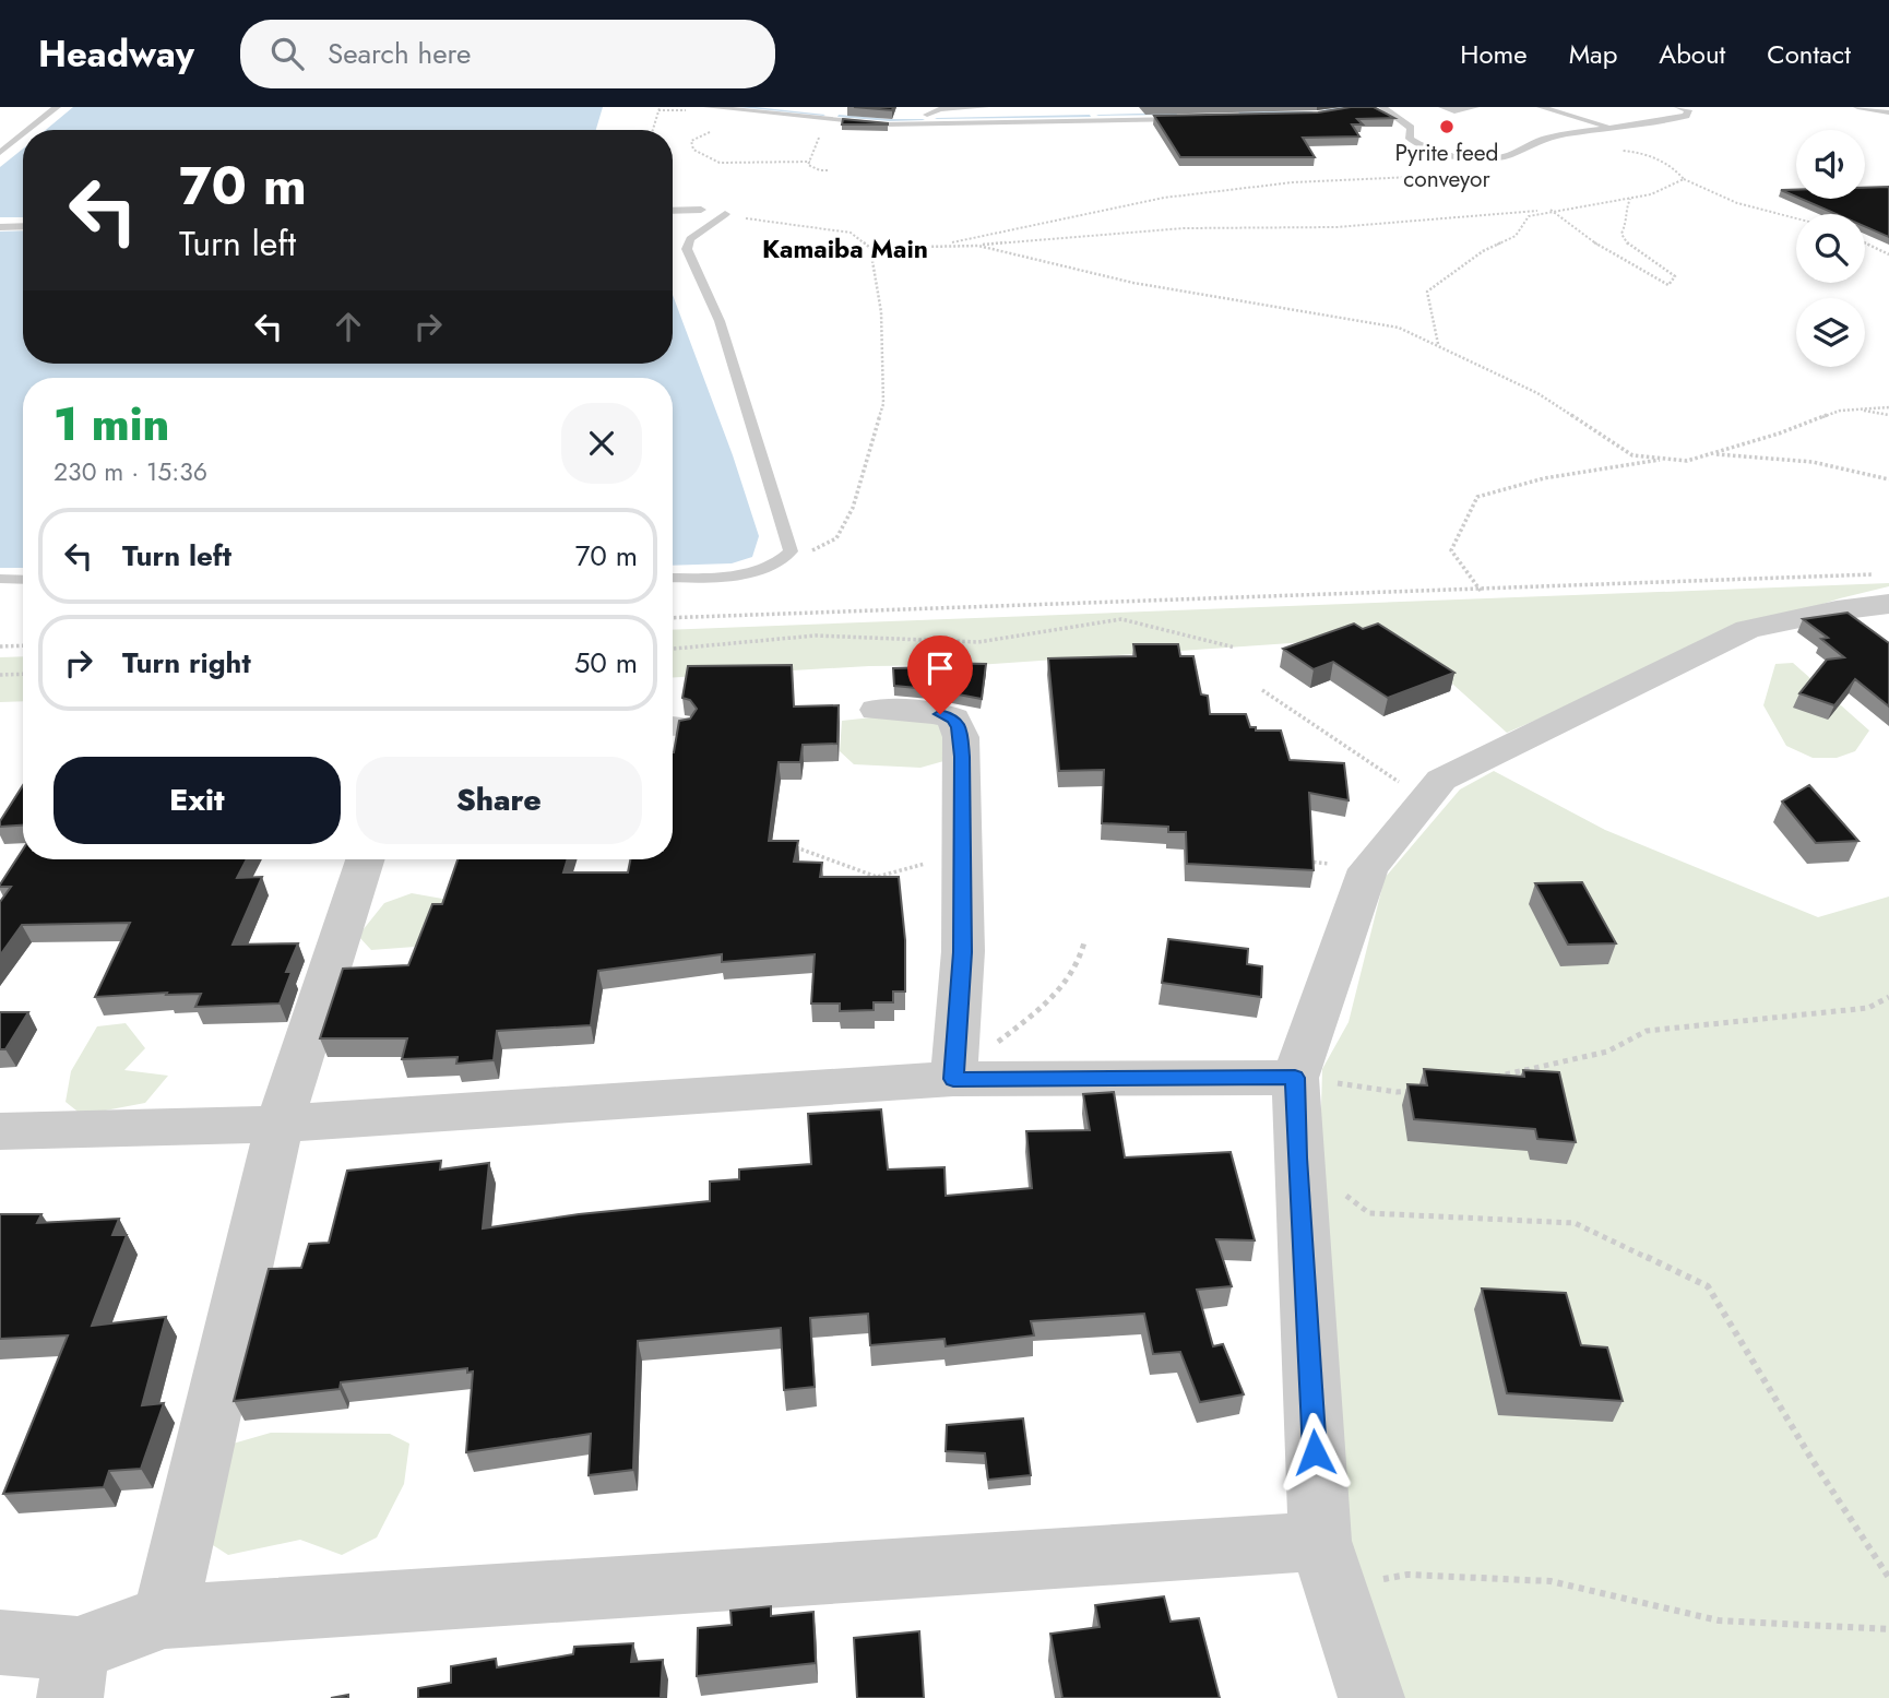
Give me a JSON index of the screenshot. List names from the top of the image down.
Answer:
{
  "districts": ["Kamaiba Main"],
  "places": ["Pyrite feed conveyor"],
  "page": {
    "header": "Headway",
    "search": "Search here",
    "nav": [
      "Home",
      "Map",
      "About",
      "Contact"
    ],
    "turn": ["70 m", "Turn left"],
    "heading": ["1 min", "230 m · 15:36"],
    "list": [
      {
        "name": "Turn left",
        "value": "70 m"
      },
      {
        "name": "Turn right",
        "value": "50 m"
      }
    ],
    "buttons": ["Exit", "Share"]
  }
}
